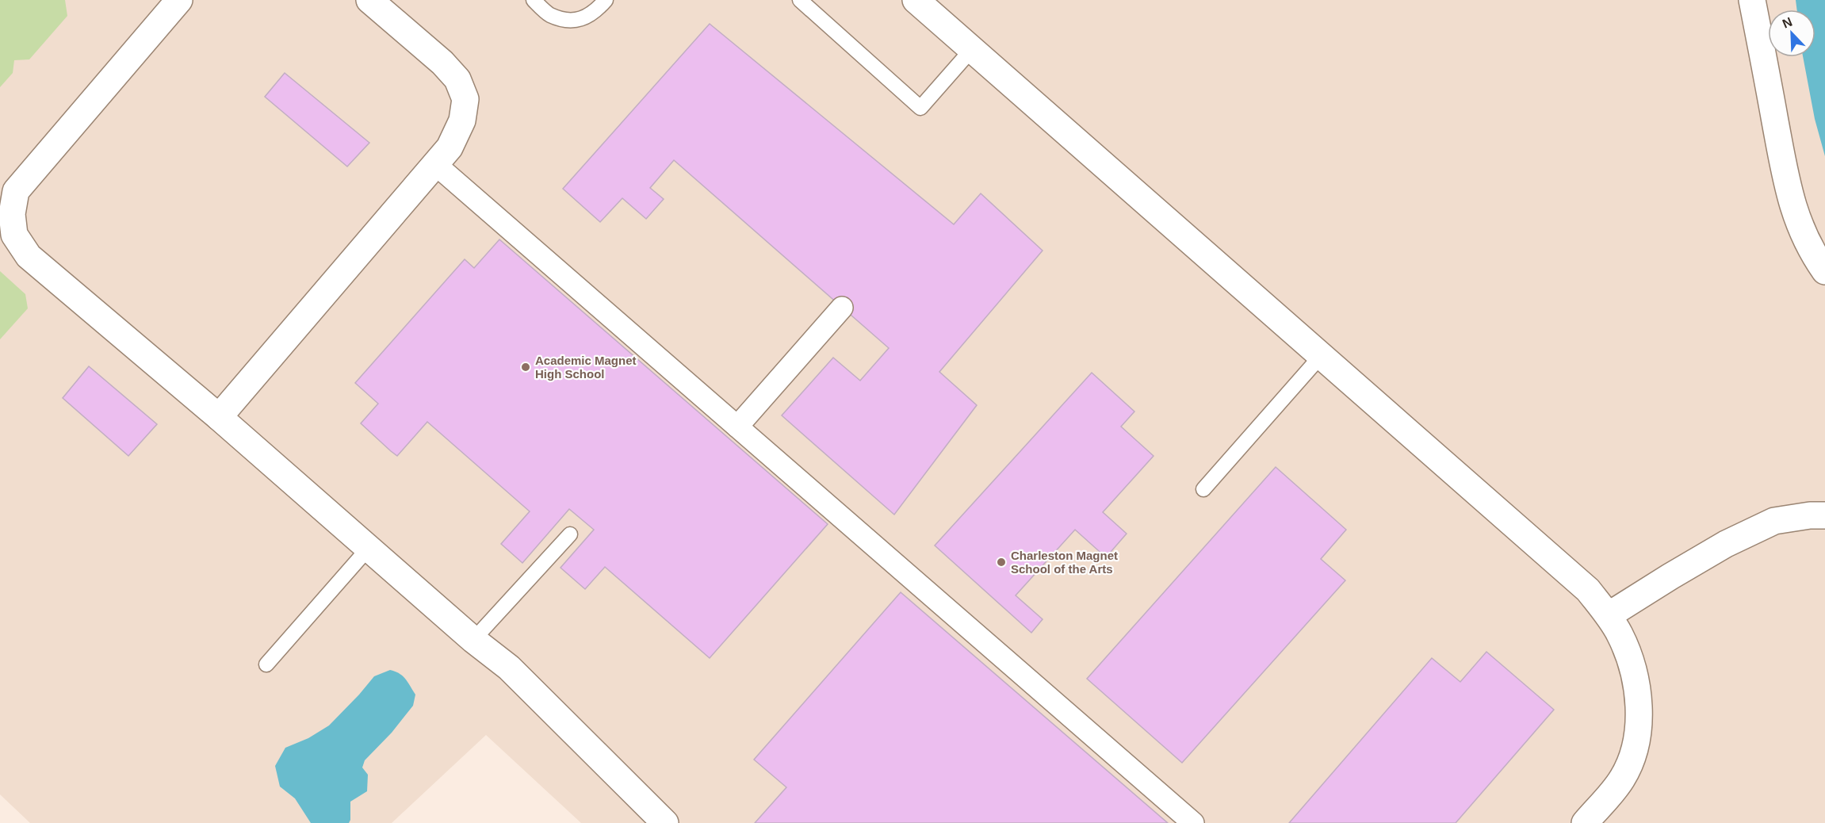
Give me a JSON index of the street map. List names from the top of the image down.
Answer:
{
  "places": ["Academic Magnet High School", "Charleston Magnet School of the Arts"],
  "north": "top left"
}
